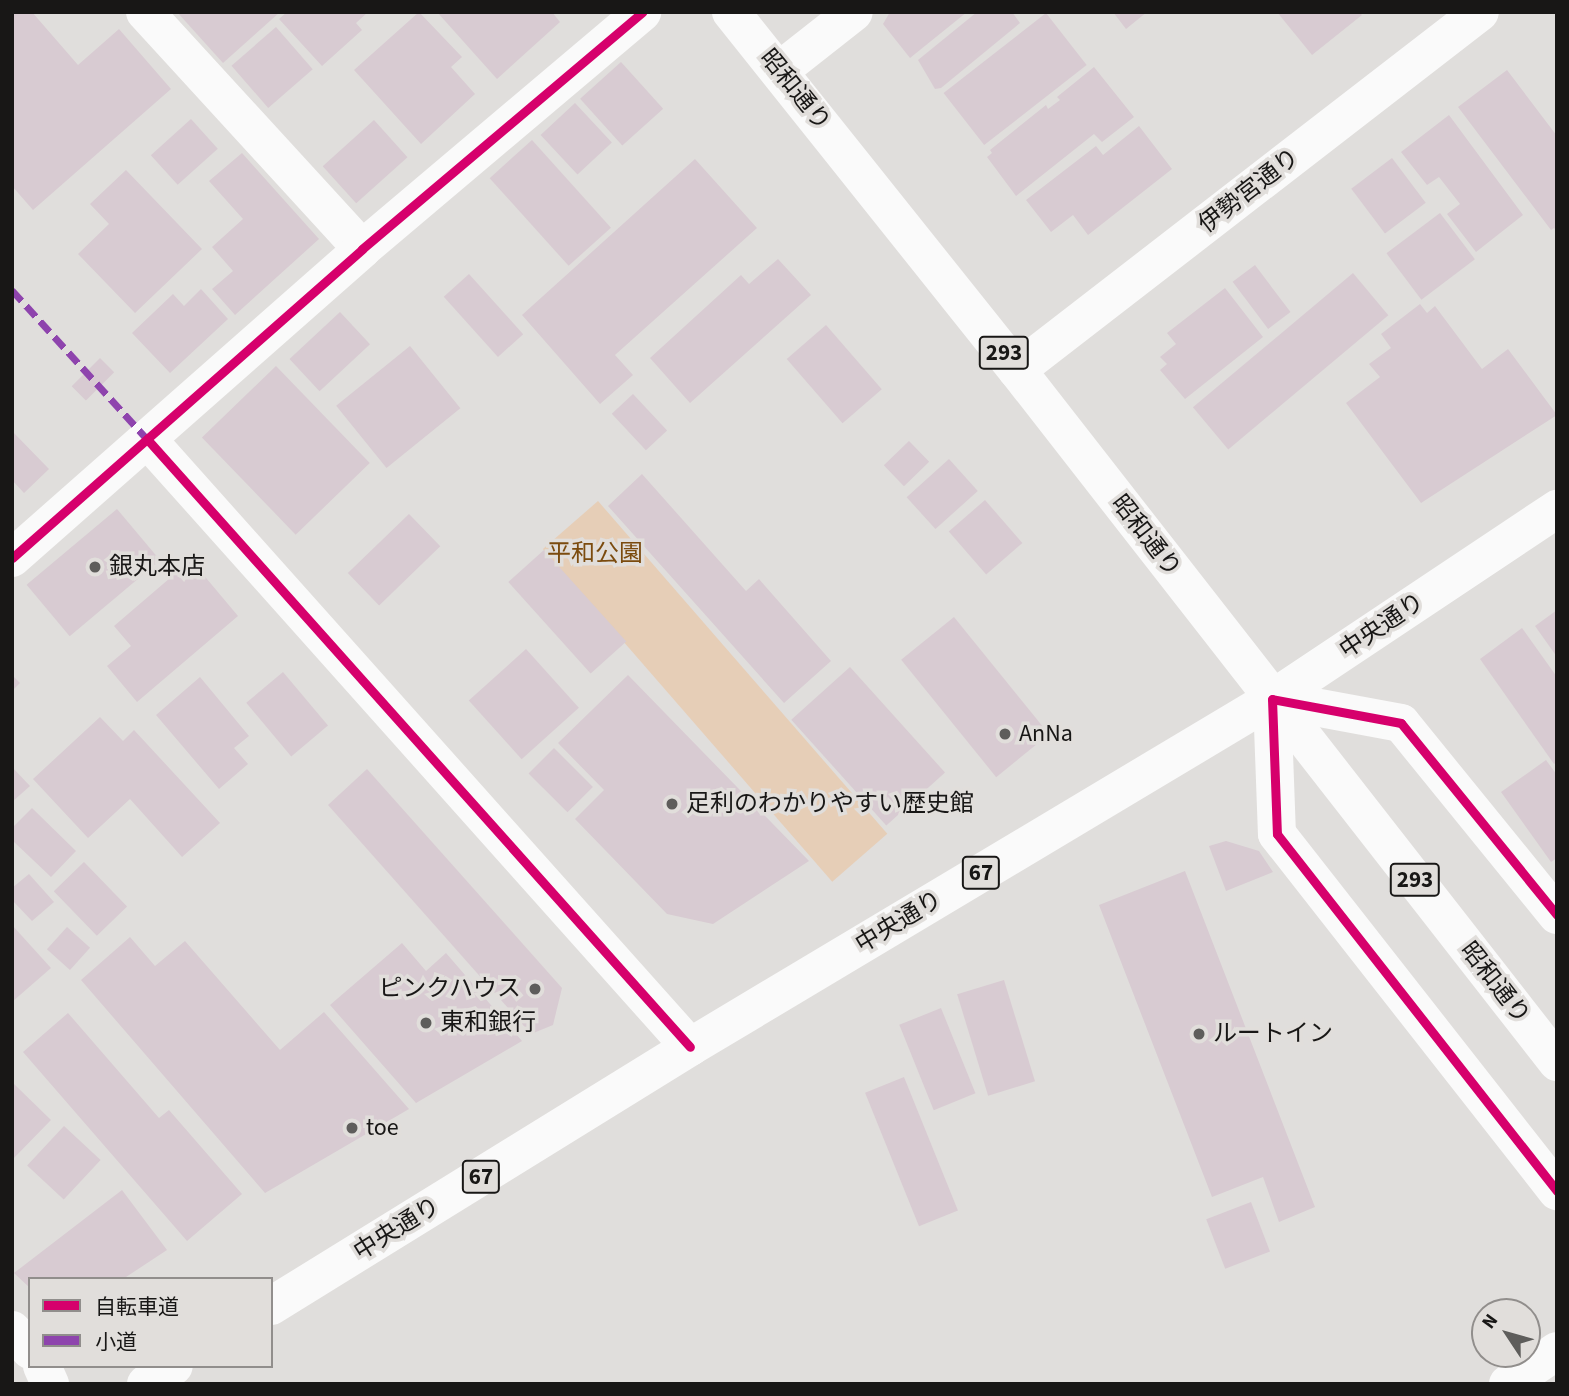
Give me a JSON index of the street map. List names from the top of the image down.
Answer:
{
  "streets": {
    "main road": [
      "昭和通り",
      "伊勢宮通り",
      "293",
      "中央通り",
      "67"
    ]
  },
  "crossings": [
    ["昭和通り", "伊勢宮通り"],
    ["昭和通り", "中央通り"]
  ],
  "parks": ["平和公園"],
  "places": [
    "銀丸本店",
    "AnNa",
    "足利のわかりやすい歴史館",
    "ピンクハウス",
    "東和銀行",
    "ルートイン",
    "toe"
  ],
  "legend": ["自転車道", "小道"],
  "north": "top left"
}
